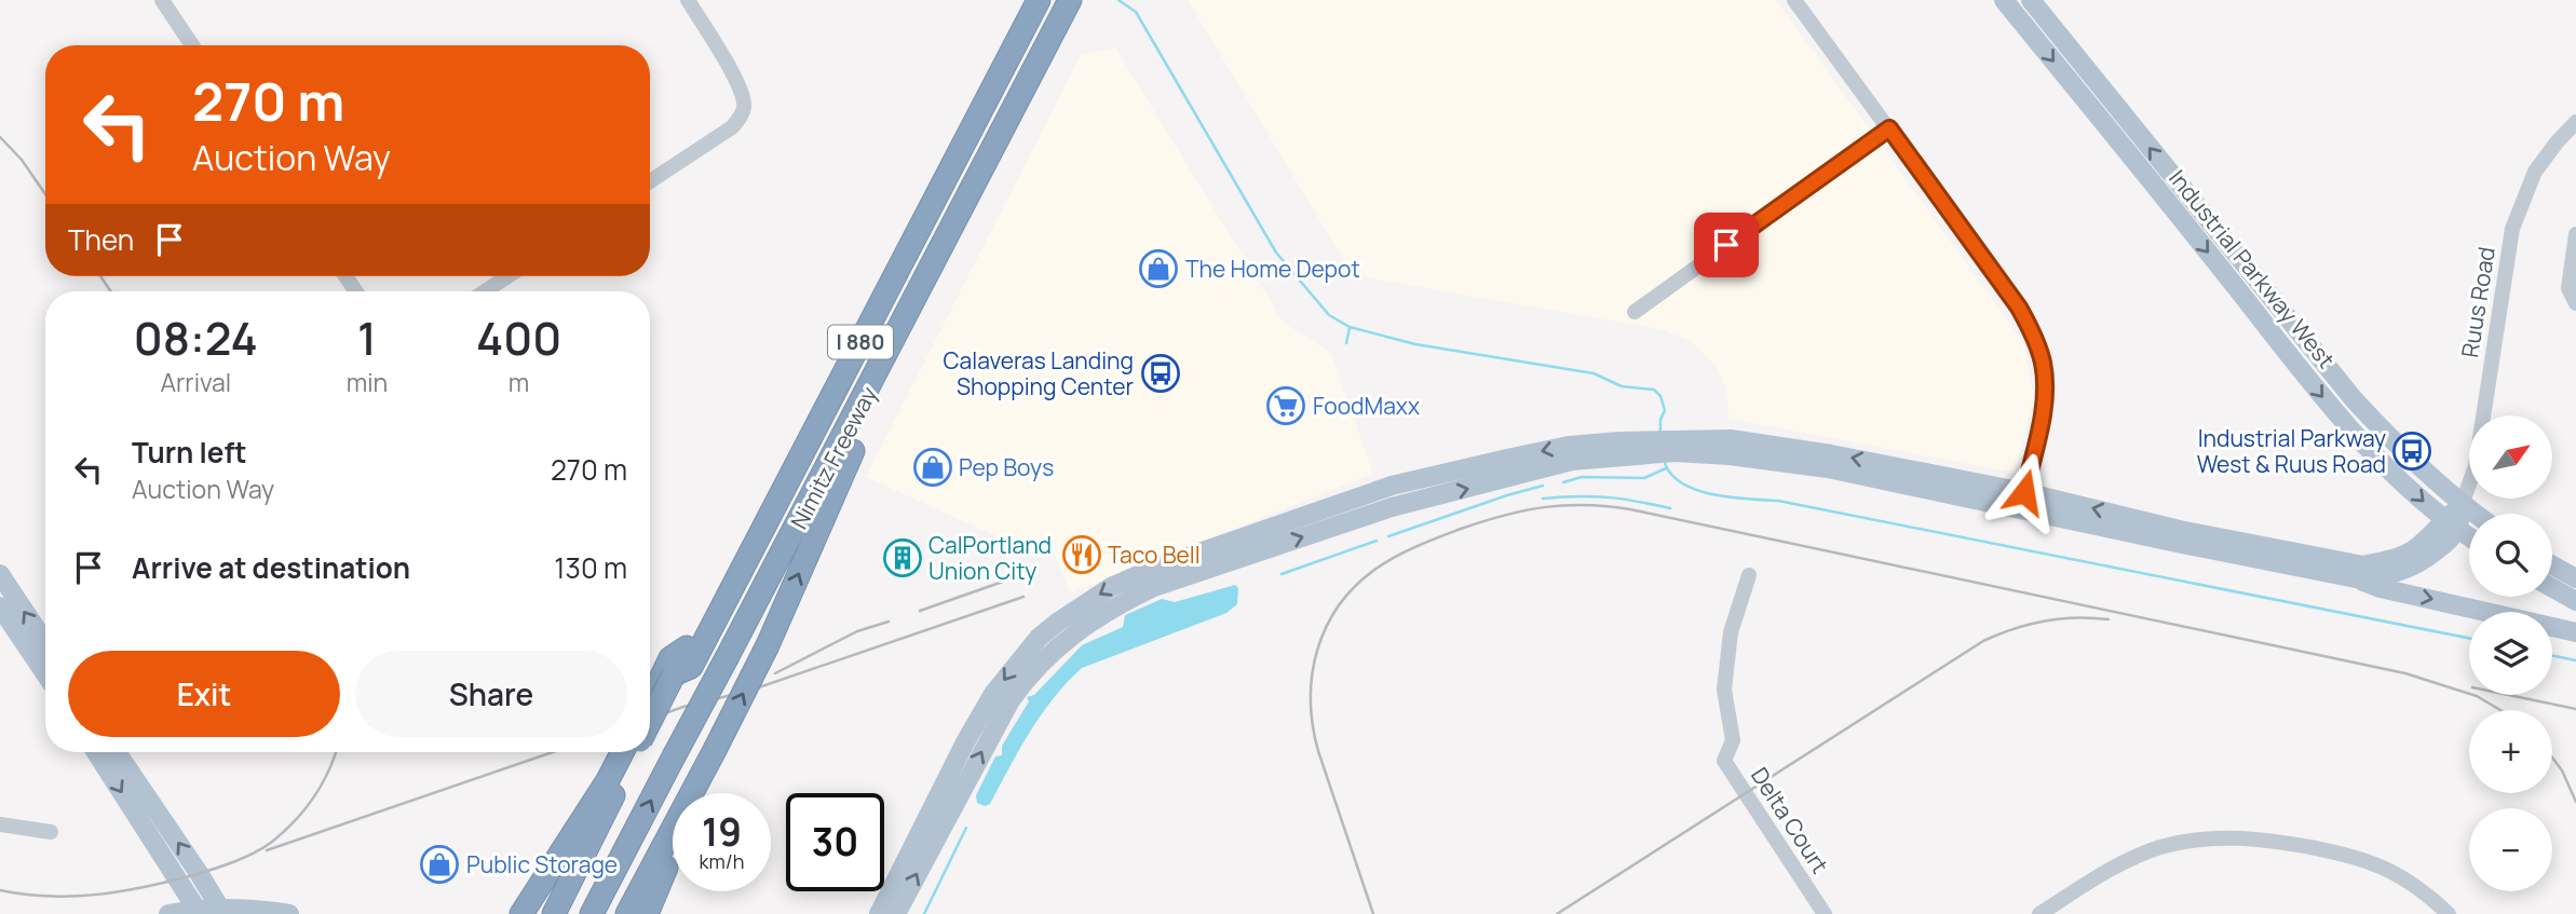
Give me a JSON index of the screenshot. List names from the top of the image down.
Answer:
{
  "streets": {
    "highway": ["I 880", "Nimitz Freeway"],
    "main road": ["Industrial Parkway West"],
    "street": ["Ruus Road", "Delta Court"]
  },
  "crossings": [
    ["Industrial Parkway West", "Ruus Road"],
    ["I 880", "Nimitz Freeway"]
  ],
  "places": {
    "shop": ["The Home Depot", "Pep Boys", "Public Storage"],
    "bus stop": ["Calaveras Landing Shopping Center", "Industrial Parkway West & Ruus Road"],
    "supermarket": ["FoodMaxx"],
    "restaurant": ["Taco Bell"],
    "building": ["CalPortland Union City"]
  },
  "north": "top right",
  "page": {
    "turn": ["270 m", "Auction Way"],
    "then": "Then",
    "eta": [
      "08:24",
      "Arrival",
      "1",
      "min",
      "400",
      "m"
    ],
    "map_buttons": ["+", "−"],
    "list": [
      {
        "name": "Turn left",
        "note": "Auction Way",
        "value": "270 m"
      },
      {
        "name": "Arrive at destination",
        "value": "130 m"
      }
    ],
    "buttons": ["Exit", "Share"],
    "speed": "19 km/h",
    "limit": "30"
  }
}
